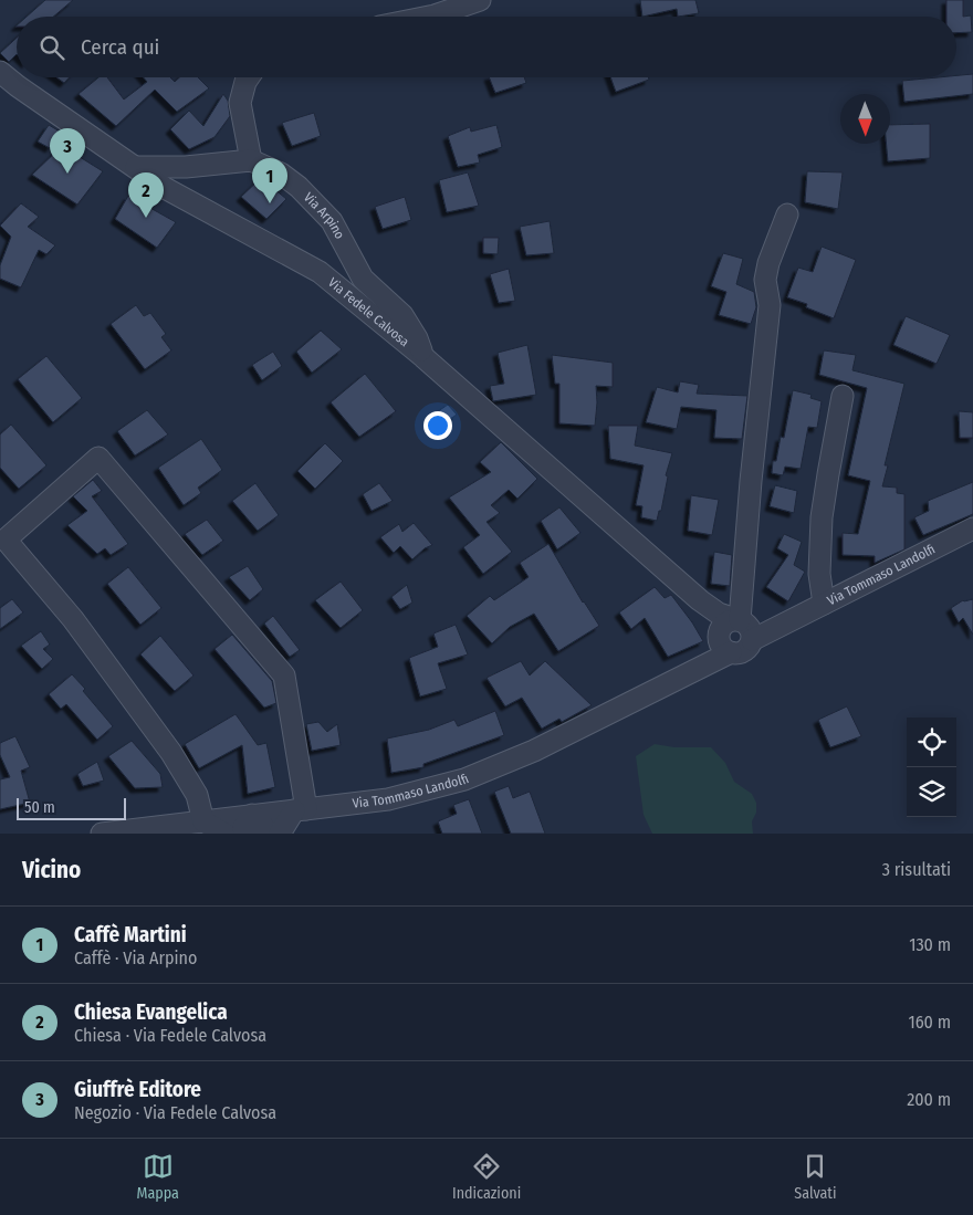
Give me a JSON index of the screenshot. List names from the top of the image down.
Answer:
{
  "streets": {
    "street": ["Via Arpino", "Via Fedele Calvosa", "Via Tommaso Landolfi"]
  },
  "crossings": [
    ["Via Arpino", "Via Fedele Calvosa"],
    ["Via Fedele Calvosa", "Via Tommaso Landolfi"]
  ],
  "scale_bar": "50 m",
  "north": "bottom",
  "page": {
    "search": "Cerca qui",
    "pins": ["3", "1", "2"],
    "scale": "50 m",
    "heading": ["Vicino", "3 risultati"],
    "list": [
      {
        "mark": "1",
        "name": "Caffè Martini",
        "note": "Caffè · Via Arpino",
        "value": "130 m"
      },
      {
        "mark": "2",
        "name": "Chiesa Evangelica",
        "note": "Chiesa · Via Fedele Calvosa",
        "value": "160 m"
      },
      {
        "mark": "3",
        "name": "Giuffrè Editore",
        "note": "Negozio · Via Fedele Calvosa",
        "value": "200 m"
      }
    ],
    "nav": ["Mappa", "Indicazioni", "Salvati"]
  }
}
